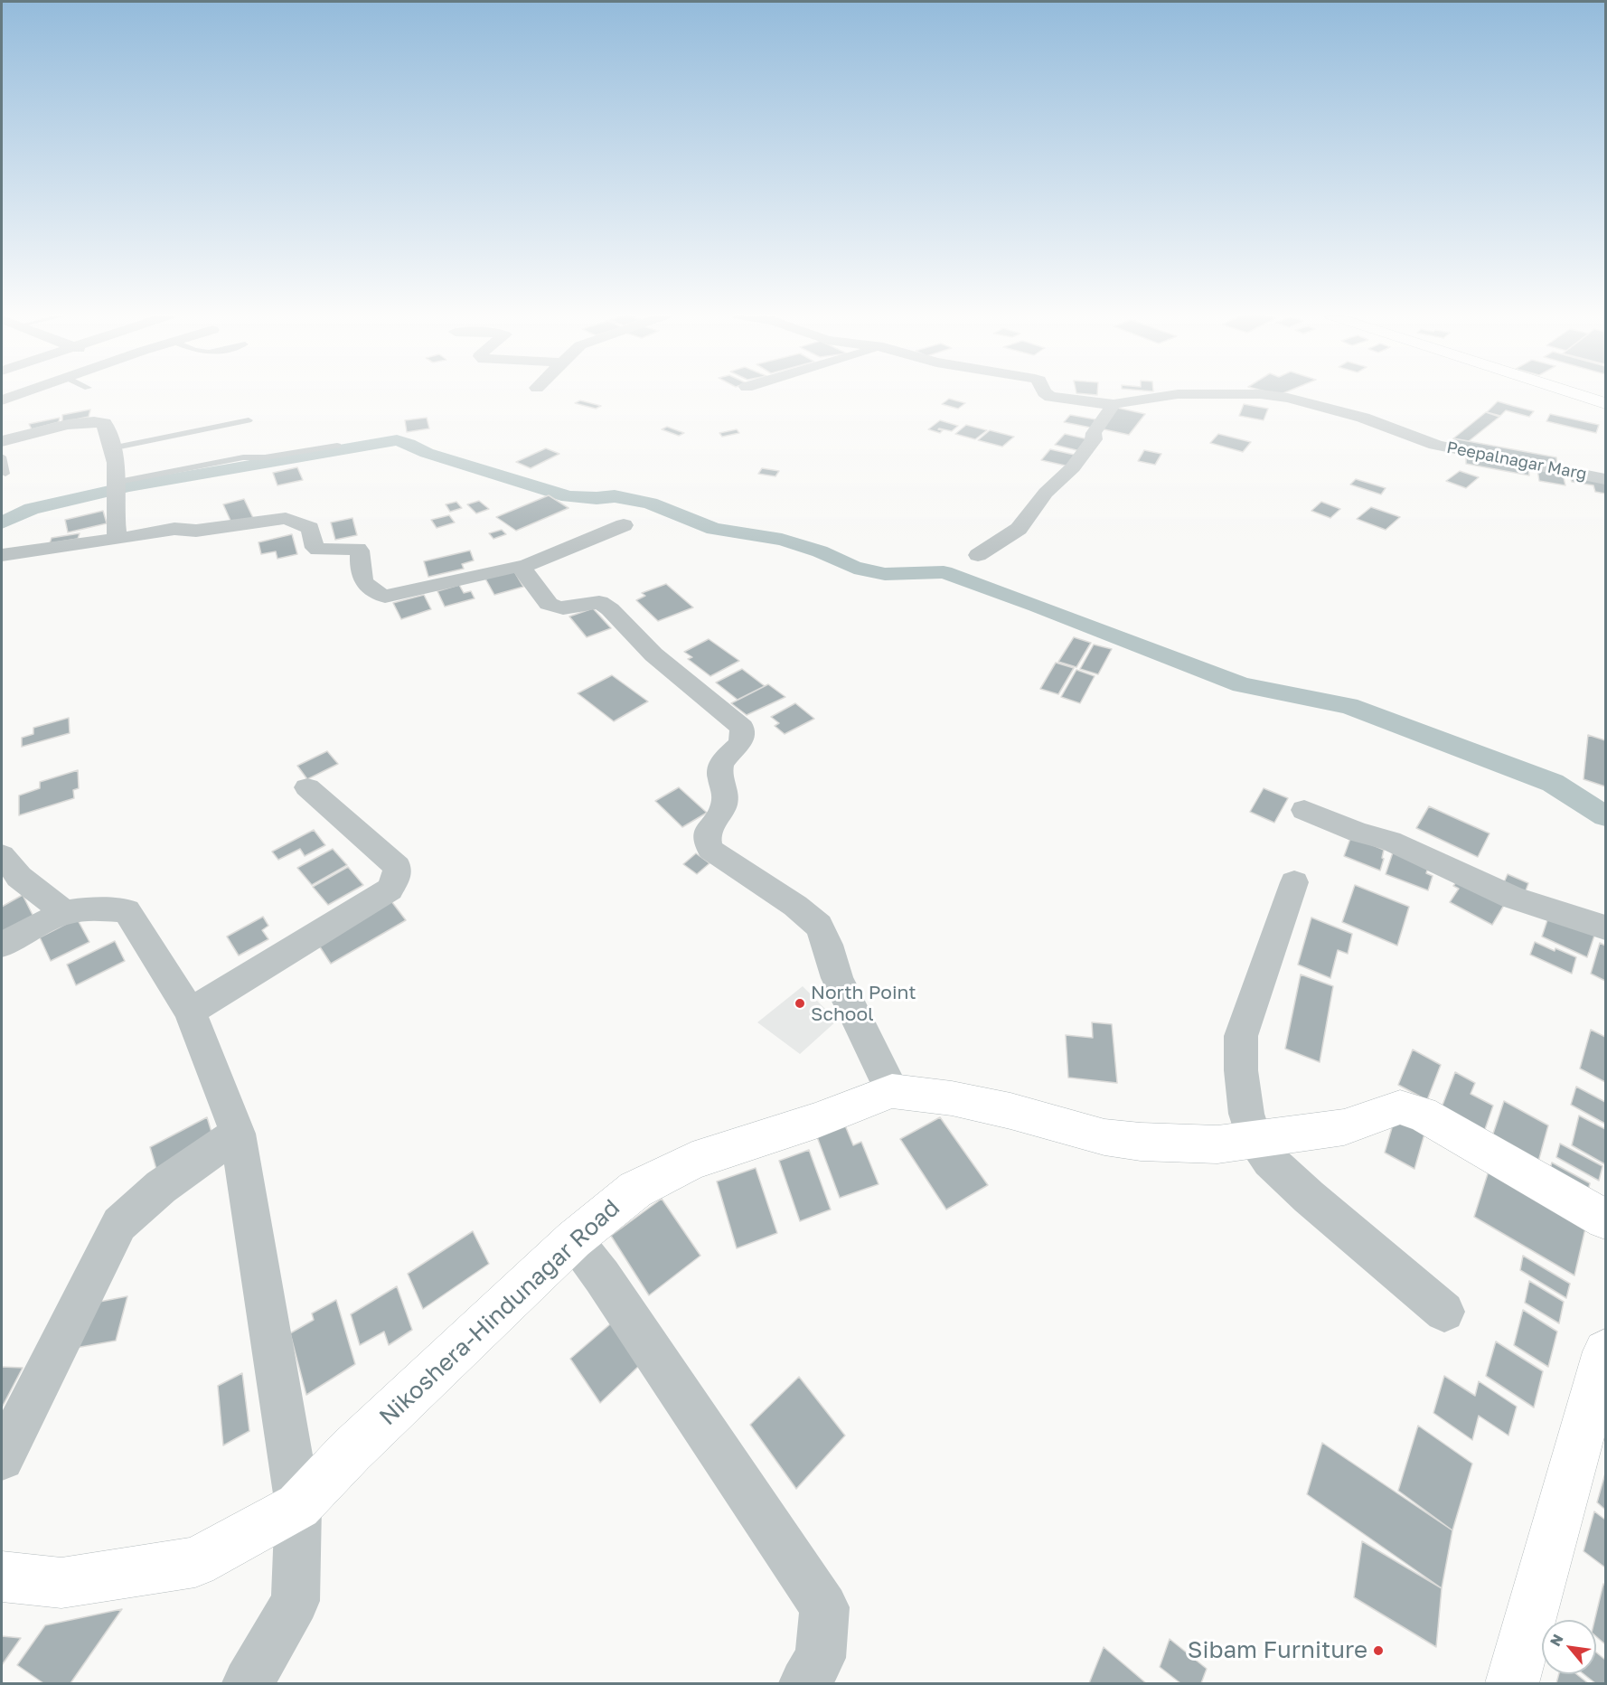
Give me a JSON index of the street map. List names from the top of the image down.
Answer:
{
  "streets": {
    "main road": ["Nikoshera-Hindunagar Road"],
    "street": ["Peepalnagar Marg"]
  },
  "places": ["North Point School", "Sibam Furniture"],
  "north": "top left"
}
